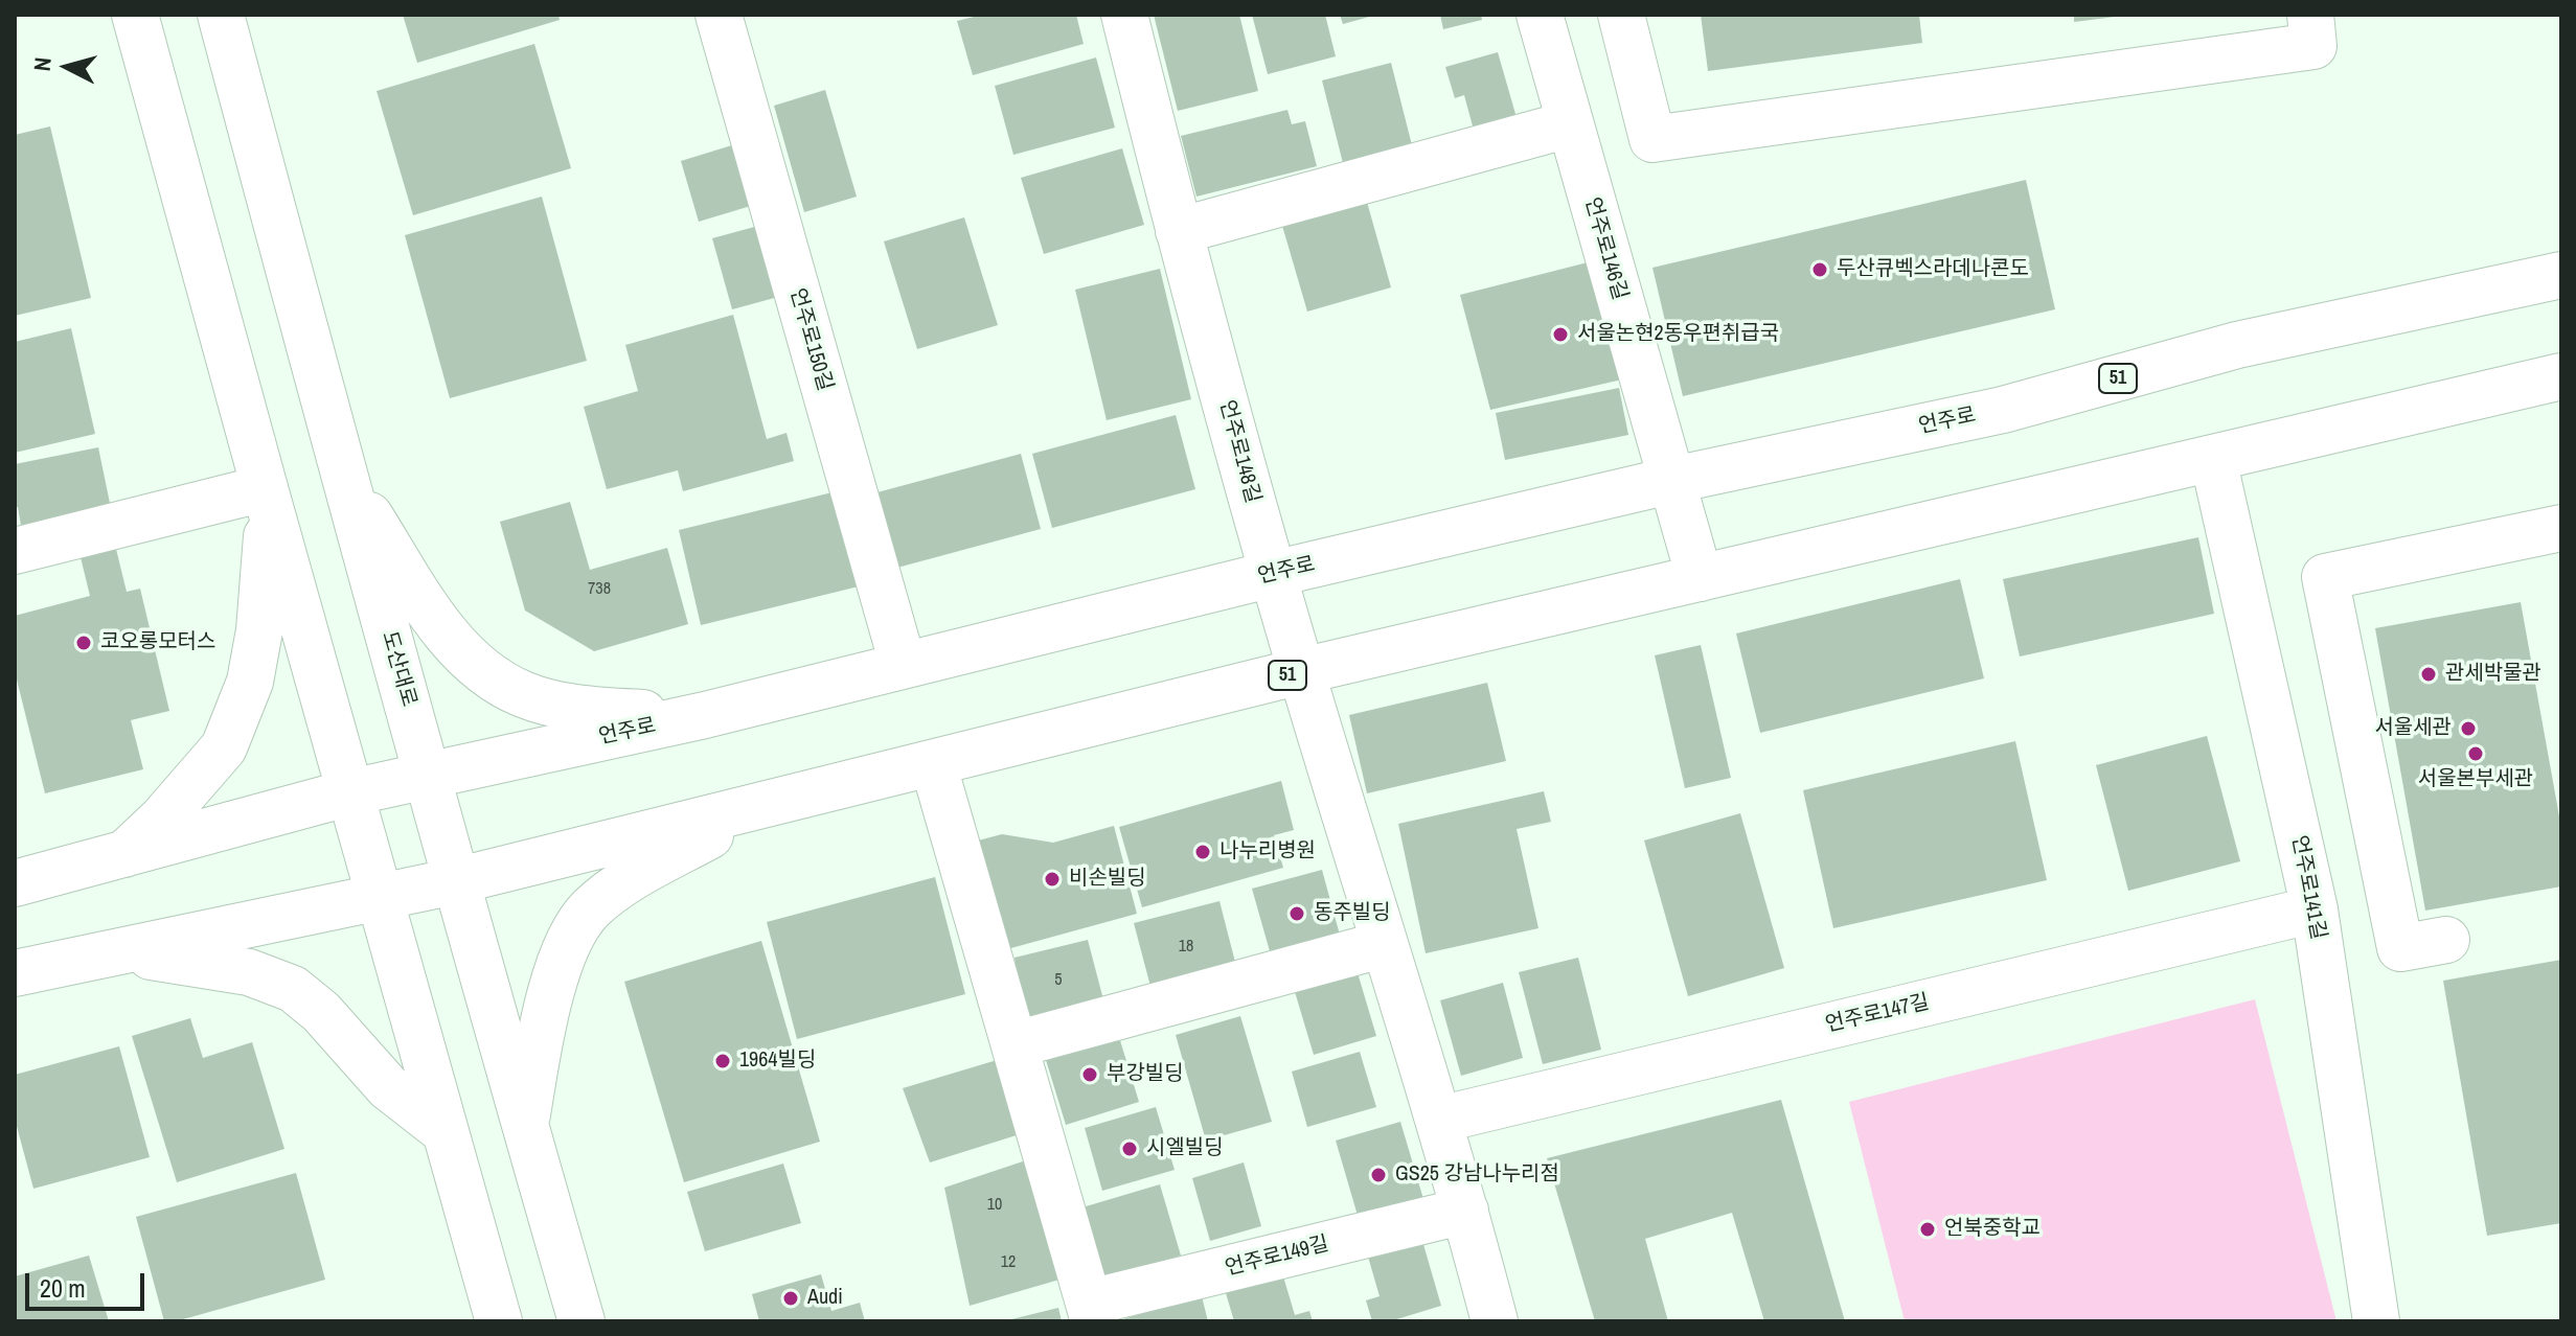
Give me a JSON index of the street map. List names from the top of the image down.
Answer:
{
  "streets": {
    "main road": [
      "언주로146길",
      "언주로150길",
      "51",
      "언주로",
      "언주로148길",
      "도산대로",
      "언주로141길",
      "언주로147길",
      "언주로149길"
    ]
  },
  "crossings": [
    ["언주로146길", "51"],
    ["언주로146길", "언주로"],
    ["언주로150길", "언주로"],
    ["51", "언주로148길"],
    ["51", "도산대로"],
    ["51", "언주로141길"],
    ["51", "언주로149길"],
    ["언주로", "언주로148길"],
    ["언주로", "도산대로"],
    ["언주로141길", "언주로147길"]
  ],
  "places": [
    "두산큐벡스라데나콘도",
    "서울논현2동우편취급국",
    "코오롱모터스",
    "관세박물관",
    "서울세관",
    "서울본부세관",
    "나누리병원",
    "비손빌딩",
    "동주빌딩",
    "1964빌딩",
    "부강빌딩",
    "시엘빌딩",
    "GS25 강남나누리점",
    "언북중학교",
    "Audi"
  ],
  "house_numbers": [
    "738",
    "18",
    "5",
    "10",
    "12"
  ],
  "scale_bar": "20 m",
  "north": "left"
}
